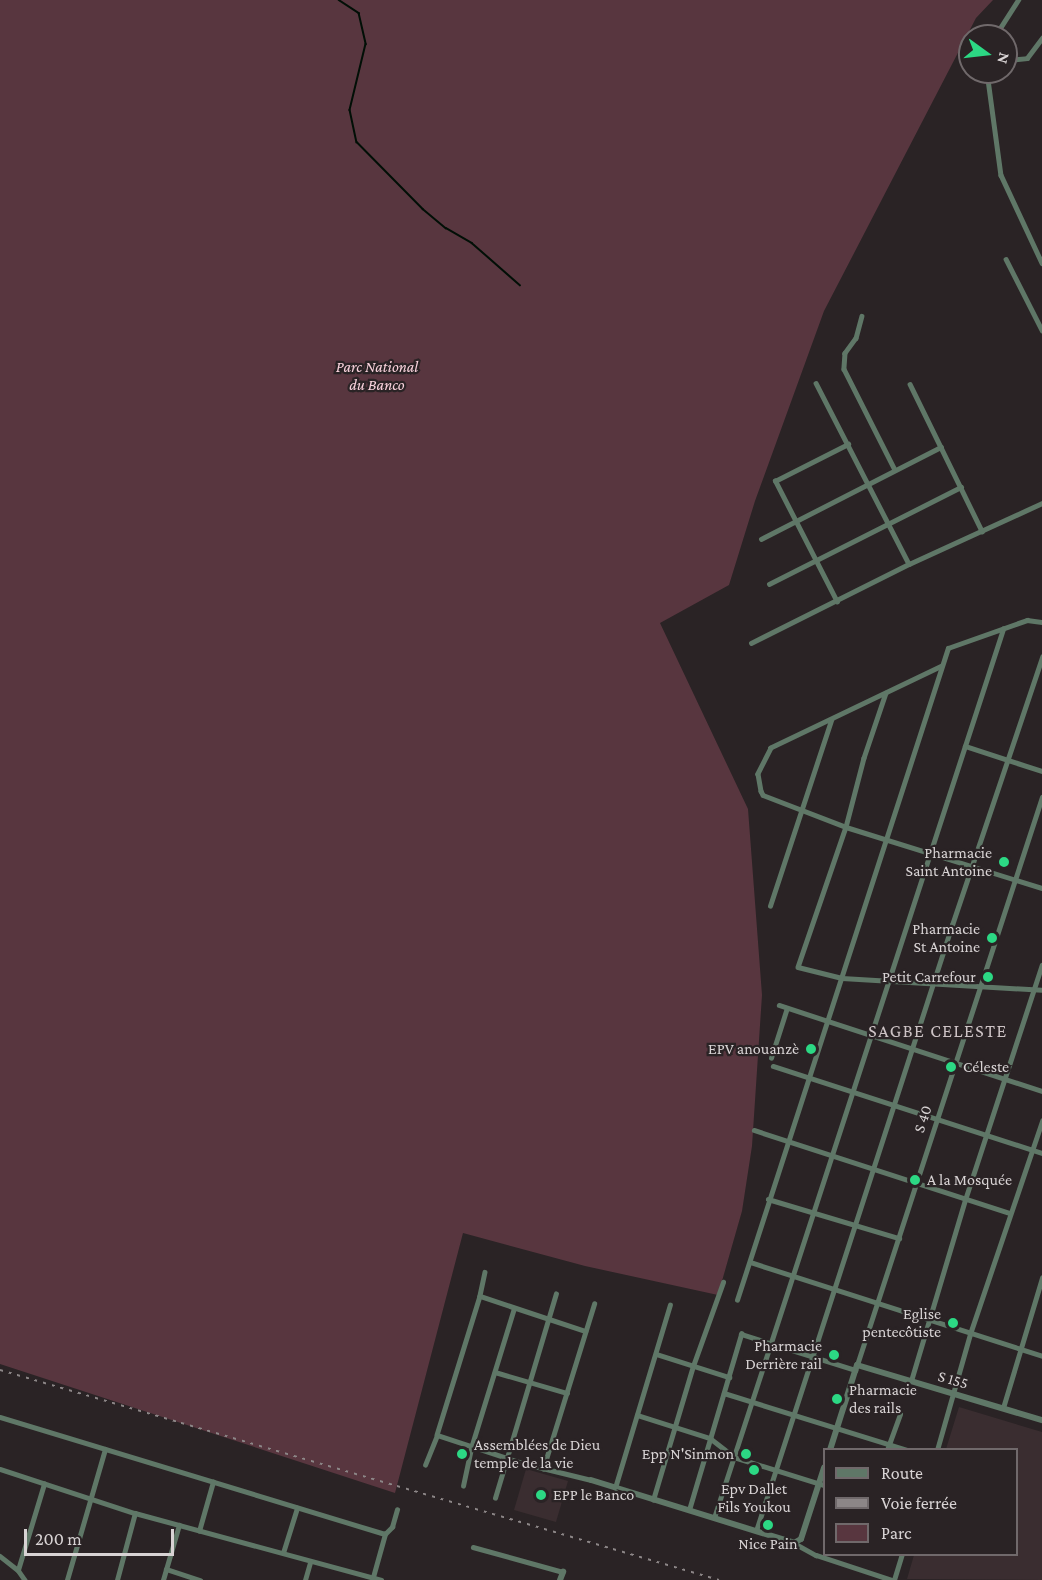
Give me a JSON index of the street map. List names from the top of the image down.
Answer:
{
  "streets": {
    "street": ["S 40", "S 155"]
  },
  "crossings": [
    ["S 40", "S 155"]
  ],
  "districts": ["SAGBE CELESTE"],
  "parks": ["Parc National du Banco"],
  "places": [
    "Pharmacie Saint Antoine",
    "Pharmacie St Antoine",
    "Petit Carrefour",
    "EPV anouanzè",
    "Céleste",
    "A la Mosquée",
    "Eglise pentecôtiste",
    "Pharmacie Derrière rail",
    "Pharmacie des rails",
    "Assemblées de Dieu temple de la vie",
    "Epp N'Sinmon",
    "Epv Dallet Fils Youkou",
    "EPP le Banco",
    "Nice Pain"
  ],
  "legend": ["Route", "Voie ferrée", "Parc"],
  "scale_bar": "200 m",
  "north": "right"
}
